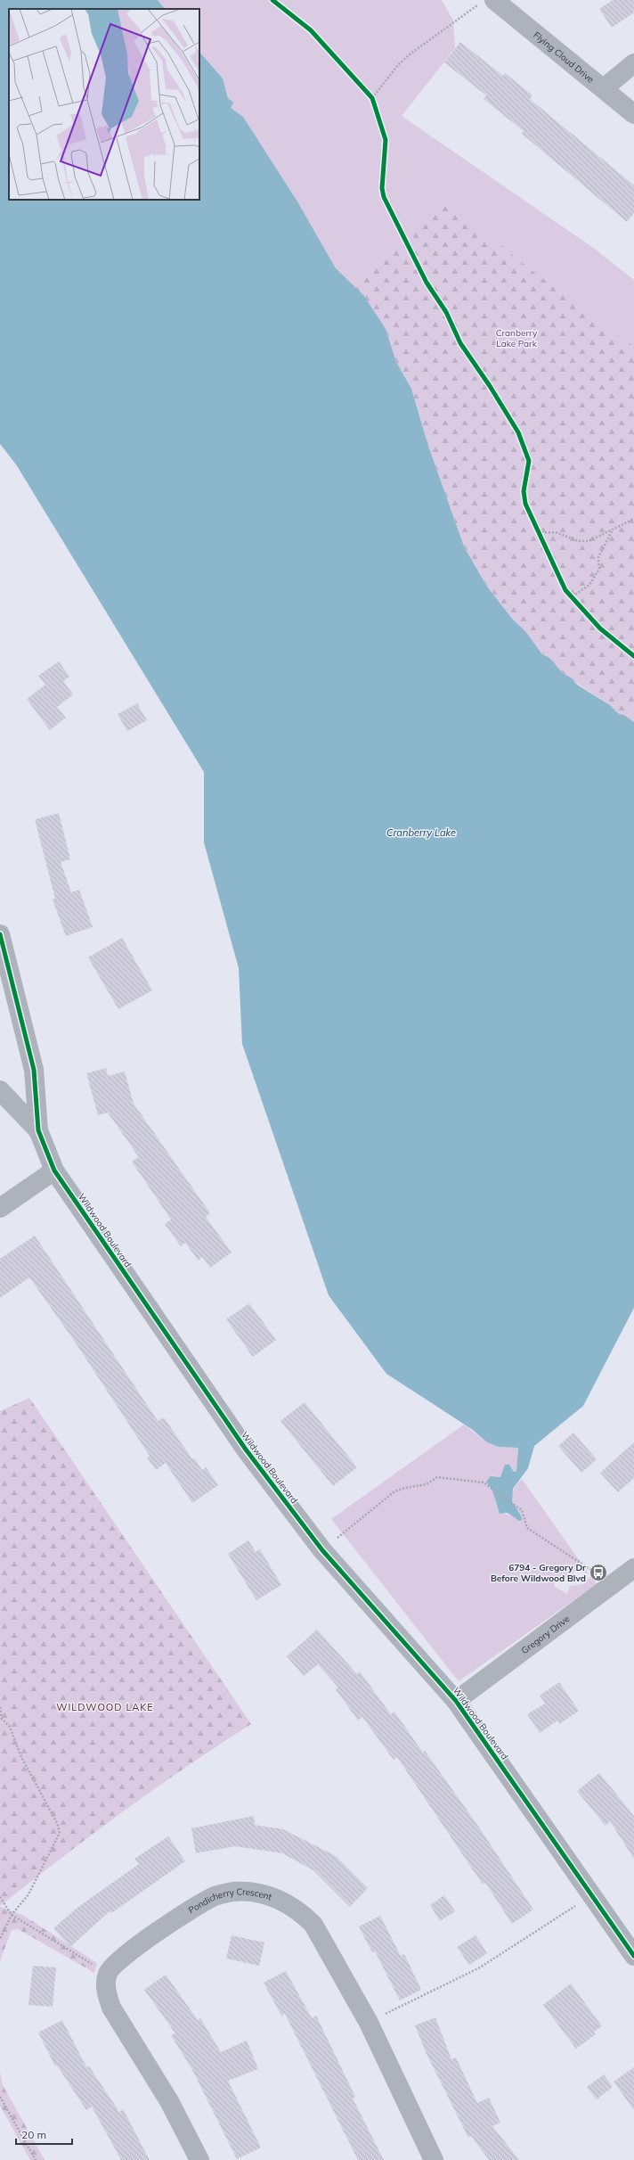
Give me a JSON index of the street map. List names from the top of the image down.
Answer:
{
  "streets": {
    "street": [
      "Flying Cloud Drive",
      "Wildwood Boulevard",
      "Gregory Drive",
      "Pondicherry Crescent"
    ]
  },
  "crossings": [
    ["Wildwood Boulevard", "Gregory Drive"]
  ],
  "districts": ["WILDWOOD LAKE"],
  "water": ["Cranberry Lake"],
  "parks": ["Cranberry Lake Park"],
  "places": {
    "bus stop": ["6794 - Gregory Dr Before Wildwood Blvd"]
  },
  "scale_bar": "20 m"
}
